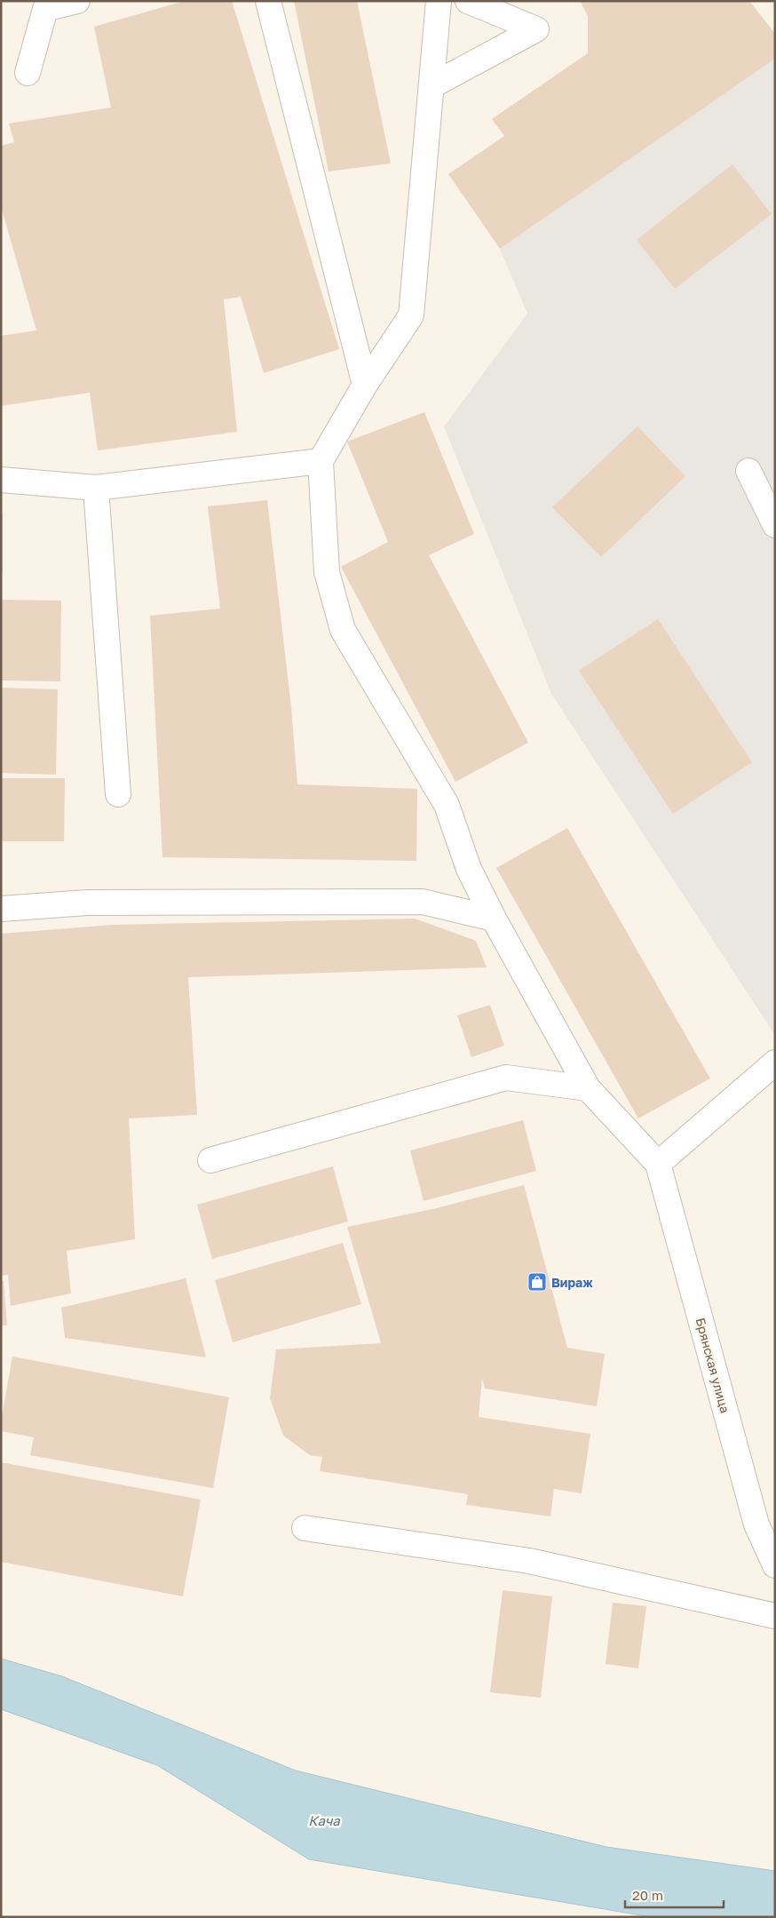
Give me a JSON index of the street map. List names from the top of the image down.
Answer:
{
  "streets": {
    "street": ["Брянская улица"]
  },
  "water": ["Кача"],
  "places": {
    "shop": ["Вираж"]
  },
  "scale_bar": "20 m"
}
